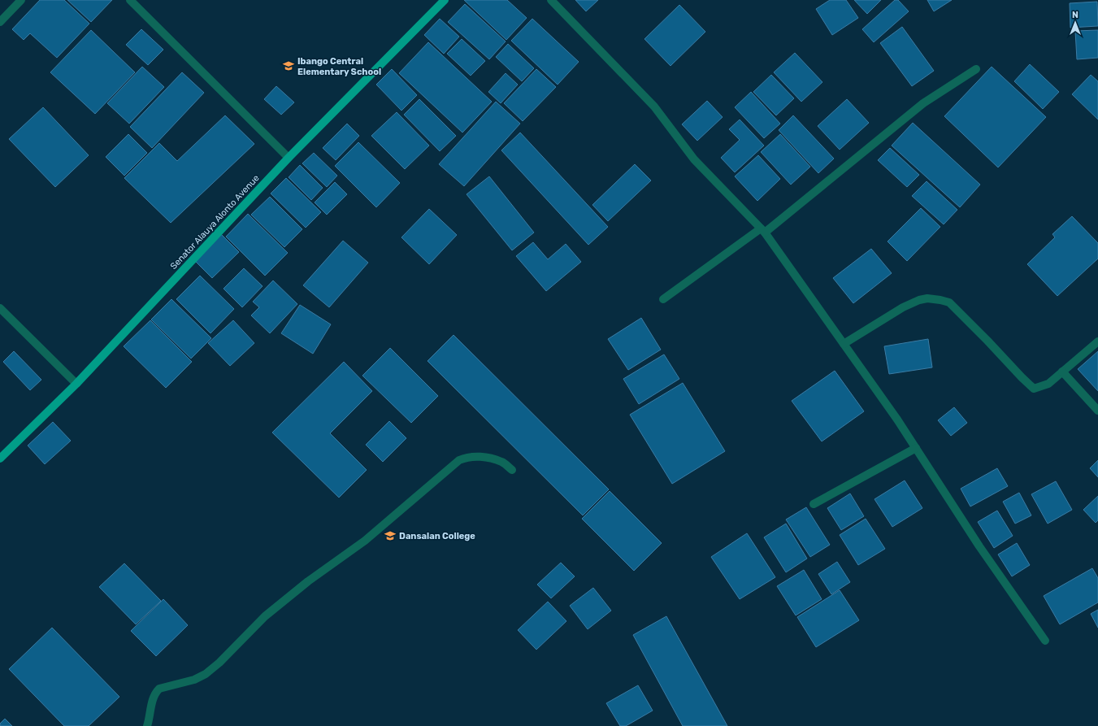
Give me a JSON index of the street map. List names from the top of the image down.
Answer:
{
  "streets": {
    "main road": ["Senator Alauya Alonto Avenue"]
  },
  "places": {
    "school or university": ["Ibango Central Elementary School", "Dansalan College"]
  },
  "north": "top"
}
